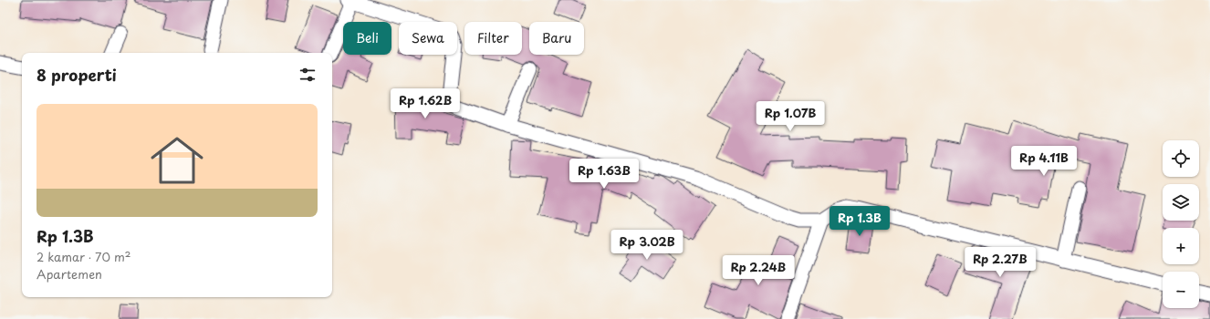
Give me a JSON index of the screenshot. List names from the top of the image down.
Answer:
{
  "page": {
    "chip": [
      "Beli",
      "Sewa",
      "Filter",
      "Baru"
    ],
    "heading": "8 properti",
    "price": [
      "Rp 1.62B",
      "Rp 1.07B",
      "Rp 4.11B",
      "Rp 1.63B",
      "Rp 1.3B",
      "Rp 3.02B",
      "Rp 2.27B",
      "Rp 2.24B"
    ],
    "list": [
      {
        "name": "Rp 1.3B",
        "note": "2 kamar · 70 m² · Apartemen"
      }
    ],
    "map_buttons": ["+", "−"]
  }
}
